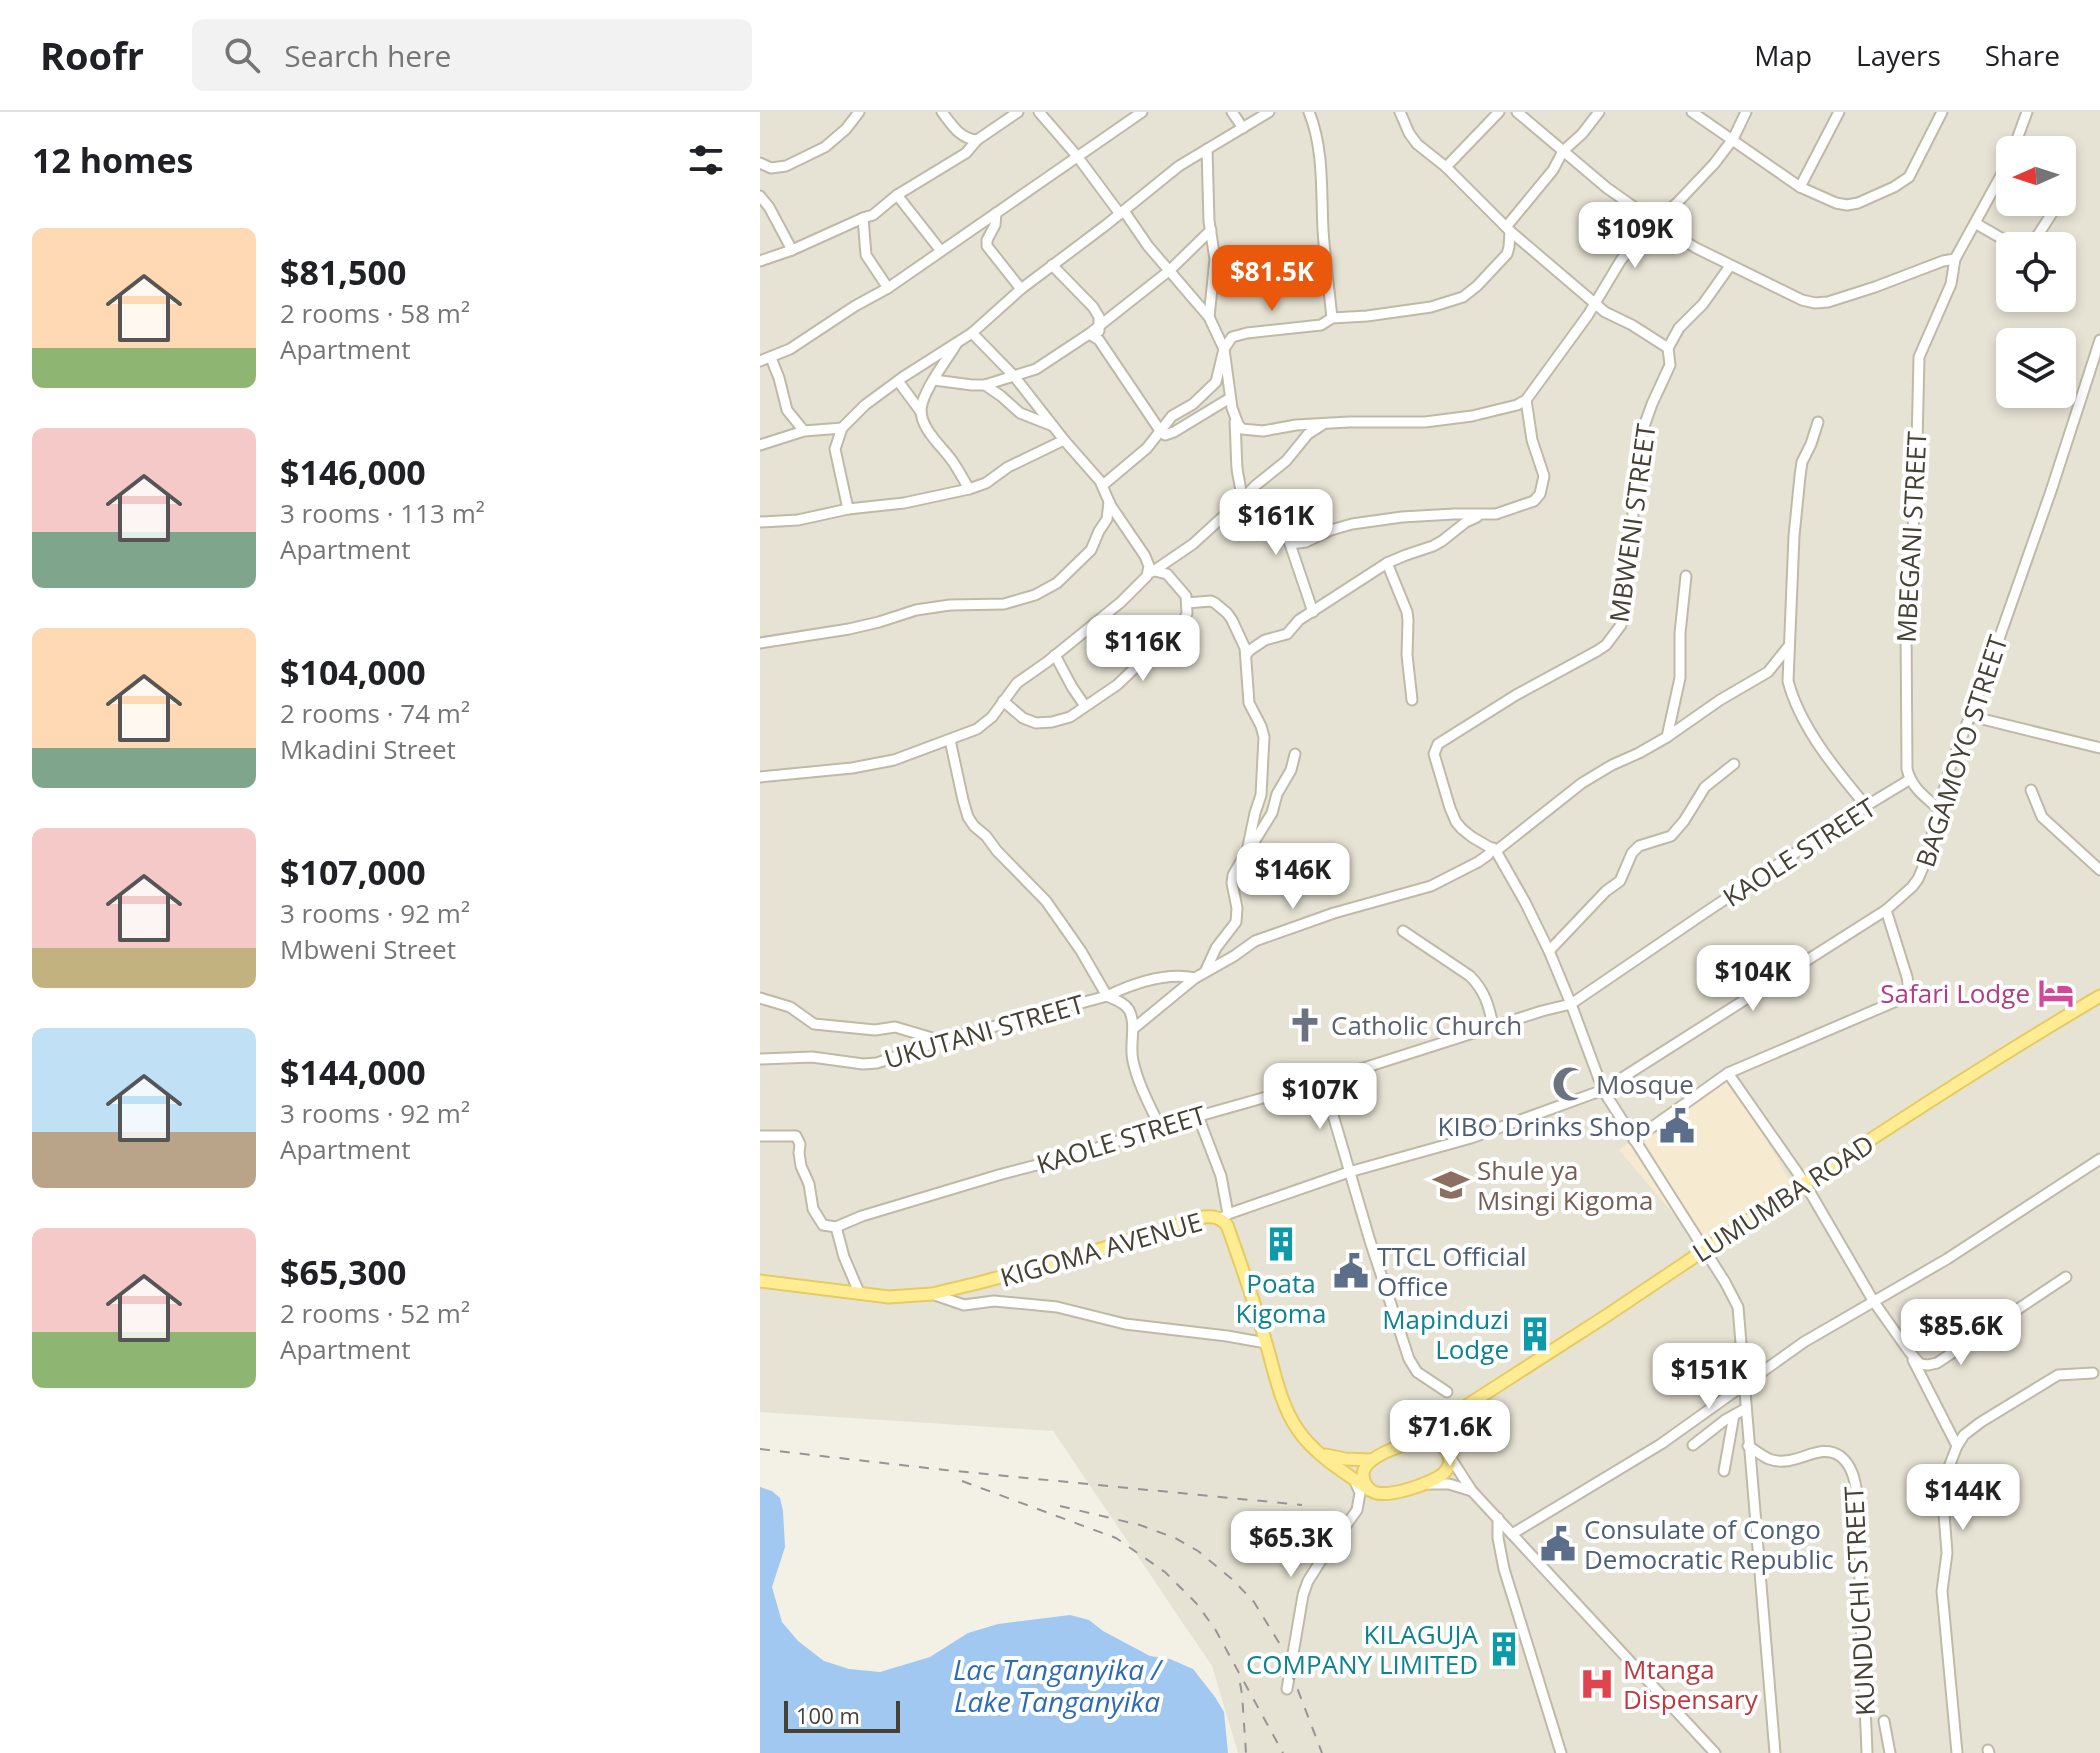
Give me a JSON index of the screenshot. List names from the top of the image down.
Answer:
{
  "streets": {
    "main road": ["LUMUMBA ROAD", "KIGOMA AVENUE"],
    "street": [
      "MBWENI STREET",
      "MBEGANI STREET",
      "BAGAMOYO STREET",
      "KAOLE STREET",
      "UKUTANI STREET",
      "KUNDUCHI STREET"
    ]
  },
  "crossings": [
    ["MBWENI STREET", "BAGAMOYO STREET"],
    ["MBWENI STREET", "KAOLE STREET"],
    ["MBWENI STREET", "LUMUMBA ROAD"],
    ["MBWENI STREET", "KUNDUCHI STREET"],
    ["MBEGANI STREET", "KAOLE STREET"]
  ],
  "water": ["Lac Tanganyika / Lake Tanganyika"],
  "places": {
    "hotel": ["Safari Lodge"],
    "church": ["Catholic Church"],
    "mosque": ["Mosque"],
    "public building": ["KIBO Drinks Shop", "TTCL Official Office", "Consulate of Congo Democratic Republic"],
    "school or university": ["Shule ya Msingi Kigoma"],
    "building": ["Poata Kigoma", "Mapinduzi Lodge", "KILAGUJA COMPANY LIMITED"],
    "hospital": ["Mtanga Dispensary"]
  },
  "scale_bar": "100 m",
  "north": "left",
  "page": {
    "header": "Roofr",
    "search": "Search here",
    "nav": ["Map", "Layers", "Share"],
    "heading": "12 homes",
    "price": [
      "$109K",
      "$81.5K",
      "$161K",
      "$116K",
      "$146K",
      "$104K",
      "$107K",
      "$85.6K",
      "$151K",
      "$71.6K",
      "$144K",
      "$65.3K"
    ],
    "list": [
      {
        "name": "$81,500",
        "note": "2 rooms · 58 m² · Apartment"
      },
      {
        "name": "$146,000",
        "note": "3 rooms · 113 m² · Apartment"
      },
      {
        "name": "$104,000",
        "note": "2 rooms · 74 m² · Mkadini Street"
      },
      {
        "name": "$107,000",
        "note": "3 rooms · 92 m² · Mbweni Street"
      },
      {
        "name": "$144,000",
        "note": "3 rooms · 92 m² · Apartment"
      },
      {
        "name": "$65,300",
        "note": "2 rooms · 52 m² · Apartment"
      }
    ],
    "scale": "100 m"
  }
}
